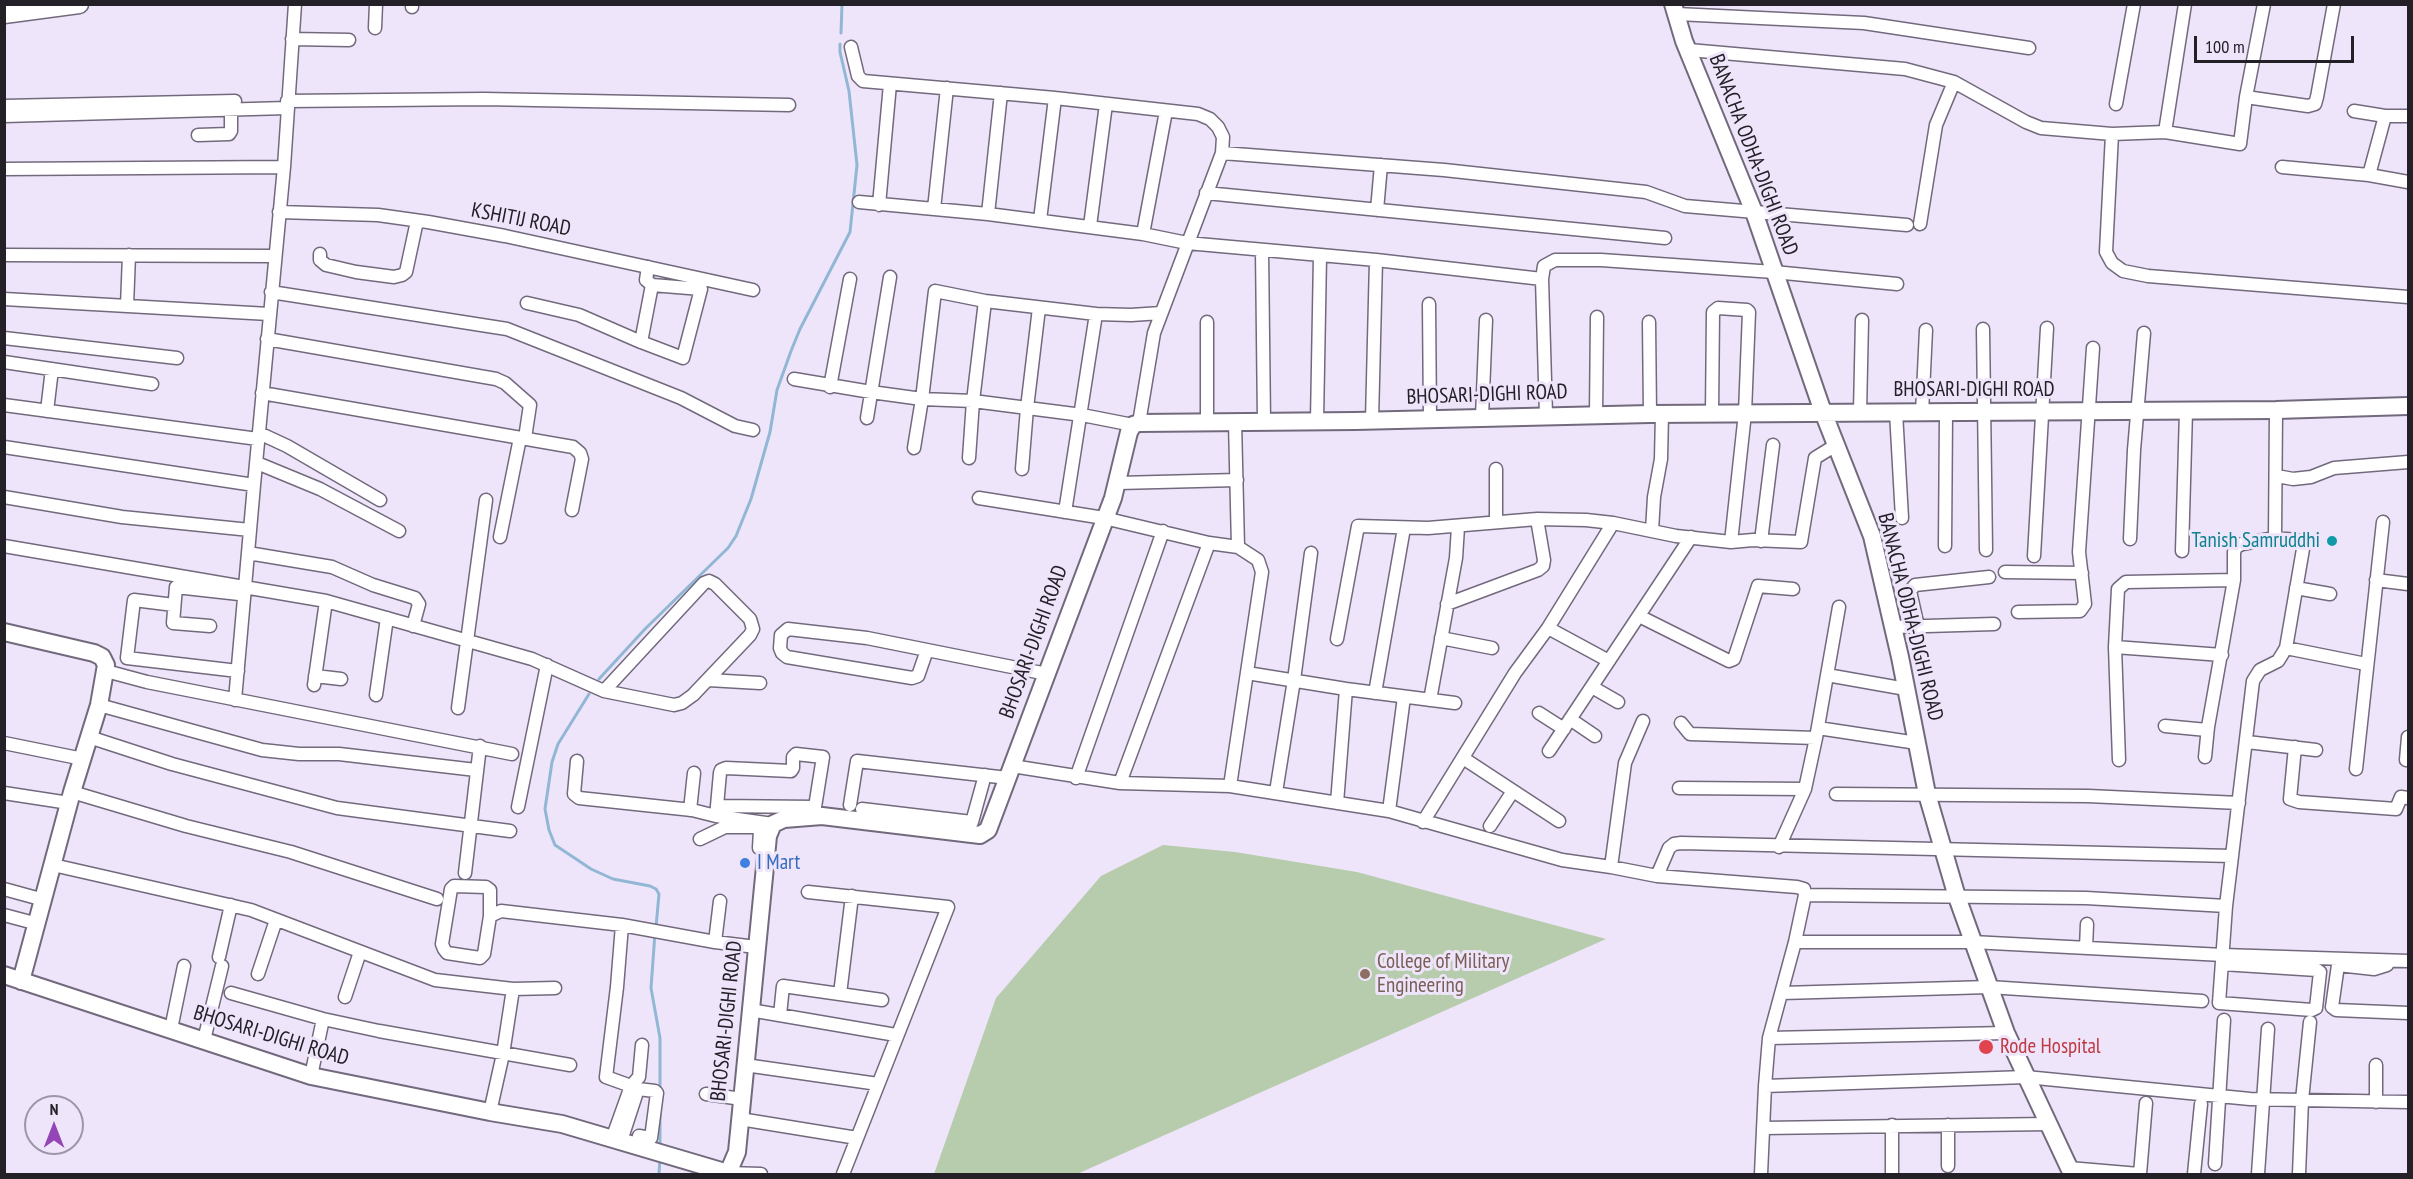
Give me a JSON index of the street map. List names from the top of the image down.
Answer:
{
  "streets": {
    "street": ["BANACHA ODHA-DIGHI ROAD", "KSHITIJ ROAD", "BHOSARI-DIGHI ROAD"]
  },
  "crossings": [
    ["BANACHA ODHA-DIGHI ROAD", "BHOSARI-DIGHI ROAD"]
  ],
  "places": [
    "Tanish Samruddhi",
    "I Mart",
    "College of Military Engineering",
    "Rode Hospital"
  ],
  "scale_bar": "100 m",
  "north": "top"
}
